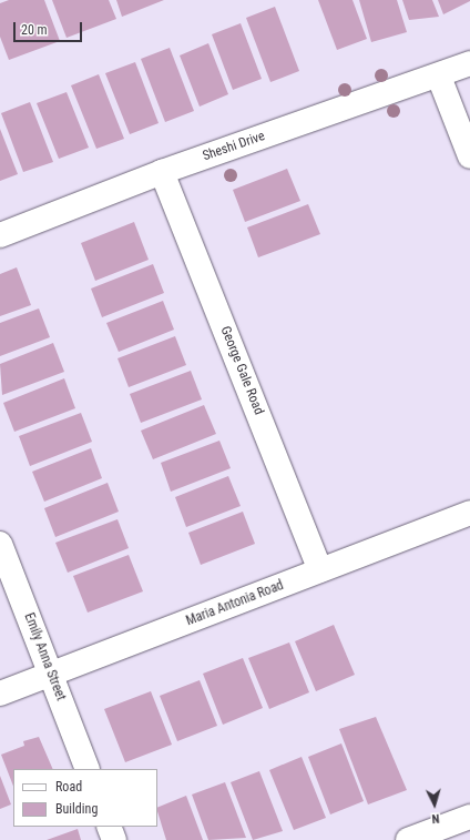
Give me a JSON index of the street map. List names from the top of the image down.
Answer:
{
  "streets": {
    "street": [
      "Sheshi Drive",
      "George Gale Road",
      "Maria Antonia Road",
      "Emily Anna Street"
    ]
  },
  "crossings": [
    ["Sheshi Drive", "George Gale Road"],
    ["George Gale Road", "Maria Antonia Road"],
    ["Maria Antonia Road", "Emily Anna Street"]
  ],
  "legend": ["Road", "Building"],
  "scale_bar": "20 m",
  "north": "bottom"
}
